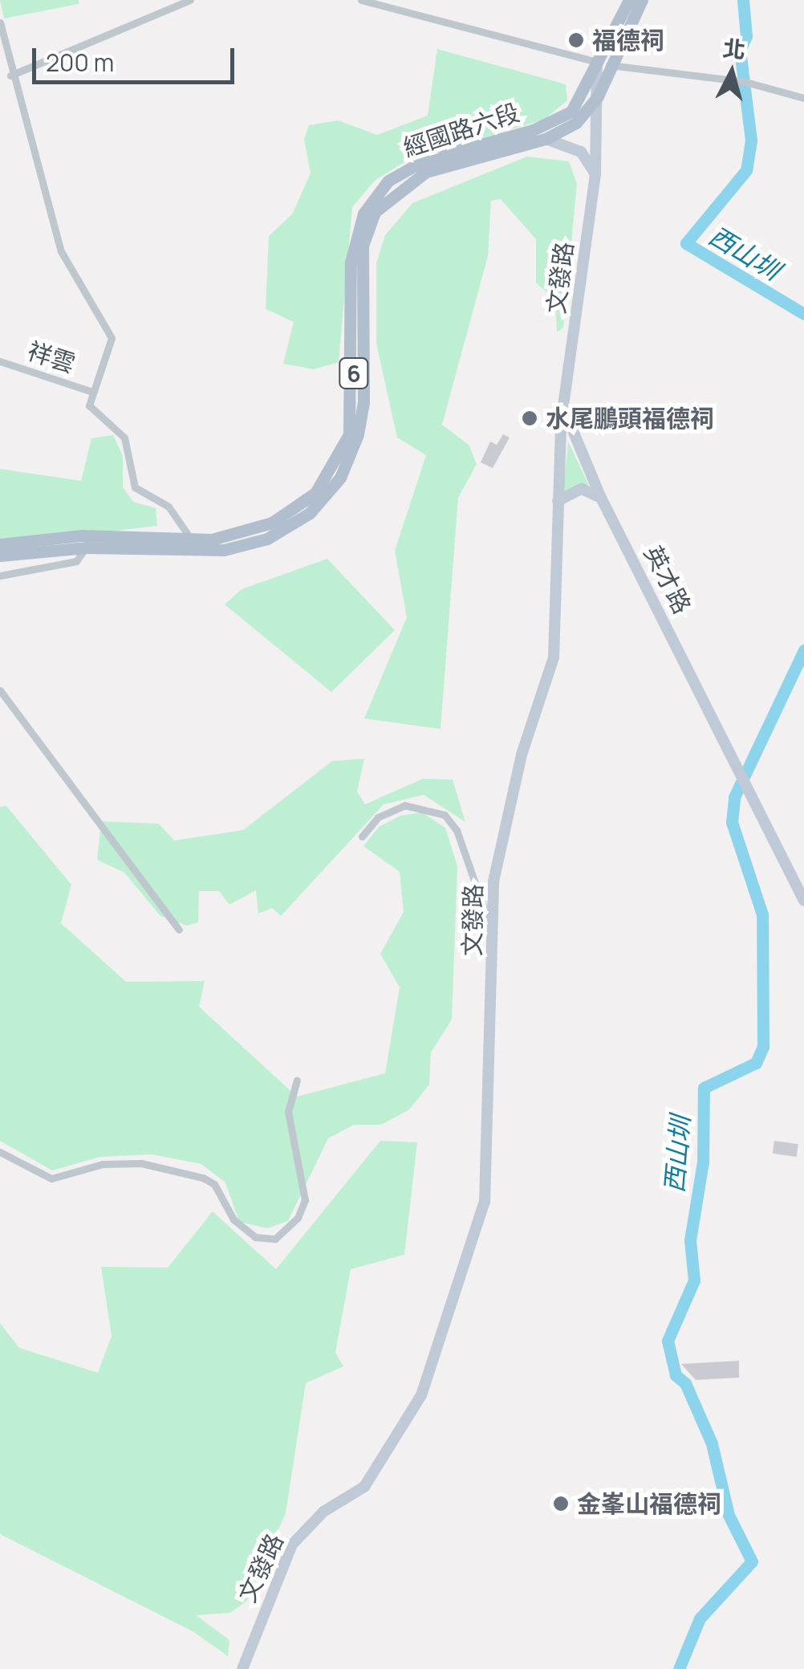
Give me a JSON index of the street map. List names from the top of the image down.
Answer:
{
  "streets": {
    "main road": ["經國路六段", "6"],
    "street": ["文發路", "祥雲", "英才路"]
  },
  "crossings": [
    ["經國路六段", "文發路"],
    ["經國路六段", "6"],
    ["文發路", "6"],
    ["文發路", "英才路"]
  ],
  "water": ["西山圳"],
  "places": ["福德祠", "水尾鵬頭福德祠", "金峯山福德祠"],
  "scale_bar": "200 m",
  "north": "top"
}
